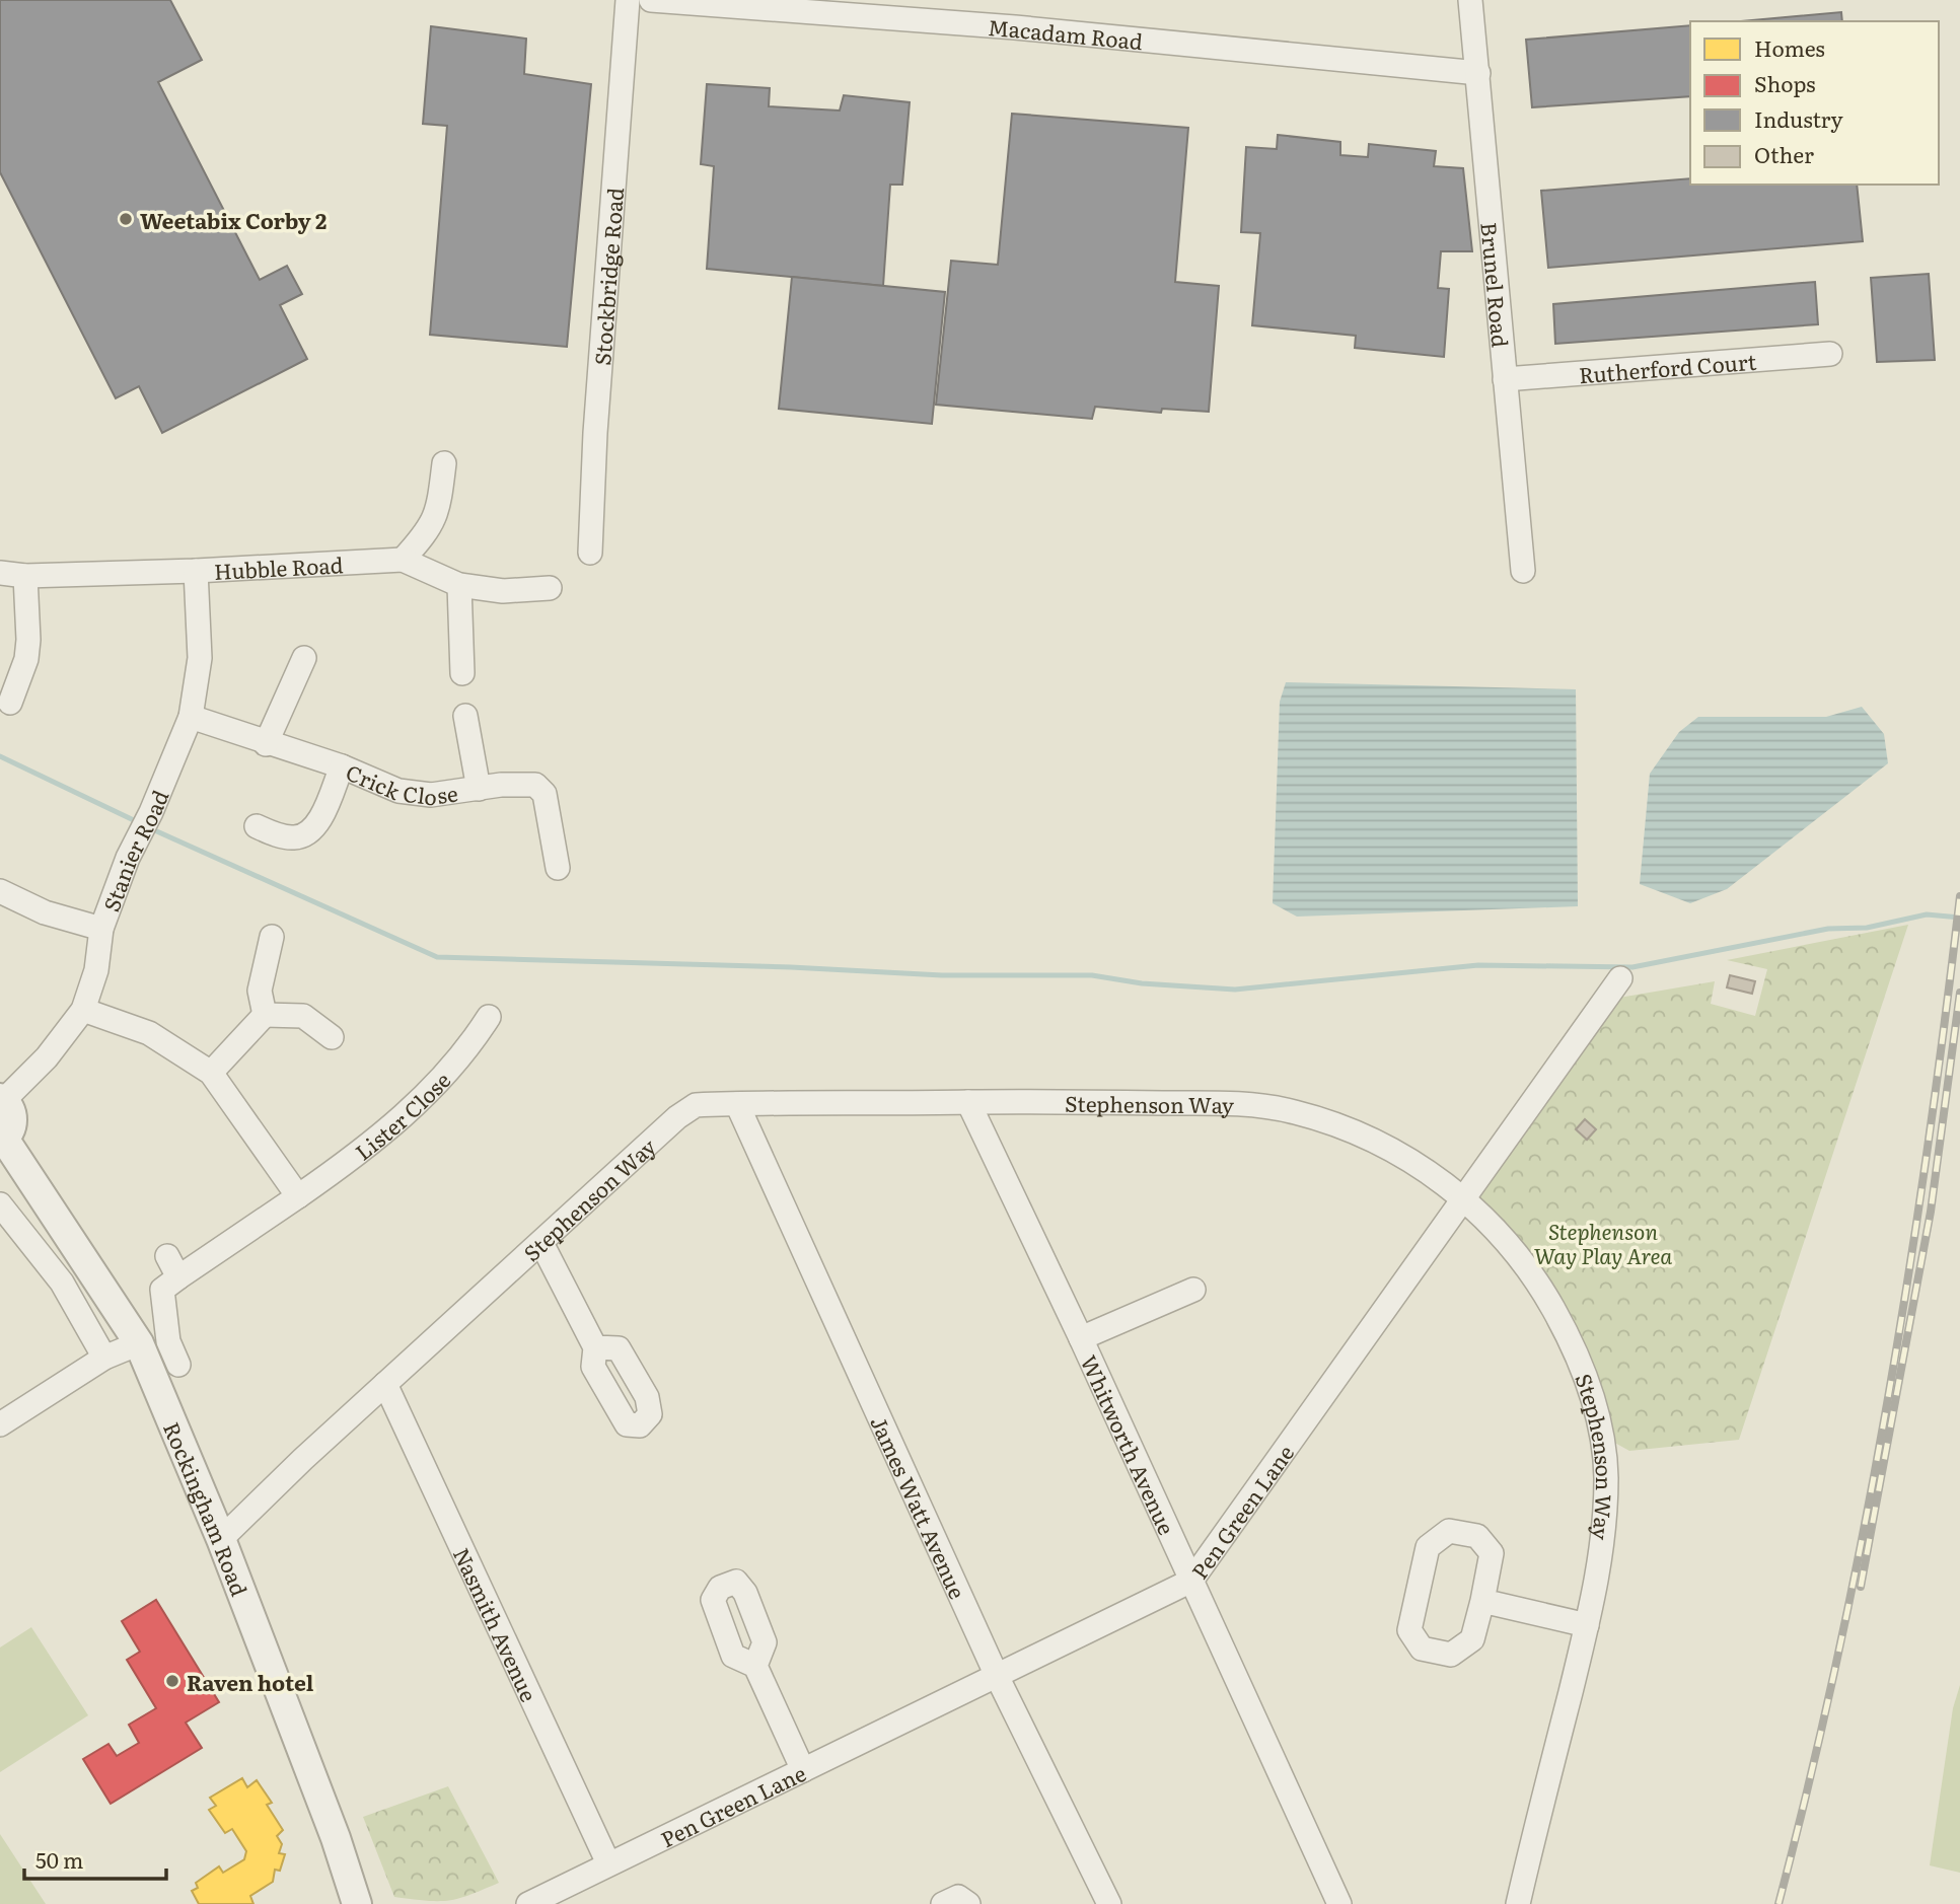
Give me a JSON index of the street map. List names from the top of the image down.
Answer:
{
  "streets": {
    "street": [
      "Macadam Road",
      "Stockbridge Road",
      "Brunel Road",
      "Rutherford Court",
      "Hubble Road",
      "Crick Close",
      "Stanier Road",
      "Stephenson Way",
      "Lister Close",
      "Whitworth Avenue",
      "James Watt Avenue",
      "Rockingham Road",
      "Pen Green Lane",
      "Nasmith Avenue"
    ]
  },
  "crossings": [
    ["Macadam Road", "Brunel Road"],
    ["Brunel Road", "Rutherford Court"],
    ["Hubble Road", "Stanier Road"],
    ["Crick Close", "Stanier Road"],
    ["Stephenson Way", "Whitworth Avenue"],
    ["Stephenson Way", "James Watt Avenue"],
    ["Stephenson Way", "Rockingham Road"],
    ["Stephenson Way", "Pen Green Lane"],
    ["Stephenson Way", "Nasmith Avenue"],
    ["Whitworth Avenue", "Pen Green Lane"],
    ["James Watt Avenue", "Pen Green Lane"],
    ["Pen Green Lane", "Nasmith Avenue"]
  ],
  "parks": ["Stephenson Way Play Area"],
  "places": ["Weetabix Corby 2", "Raven hotel"],
  "legend": [
    "Homes",
    "Shops",
    "Industry",
    "Other"
  ],
  "scale_bar": "50 m"
}
